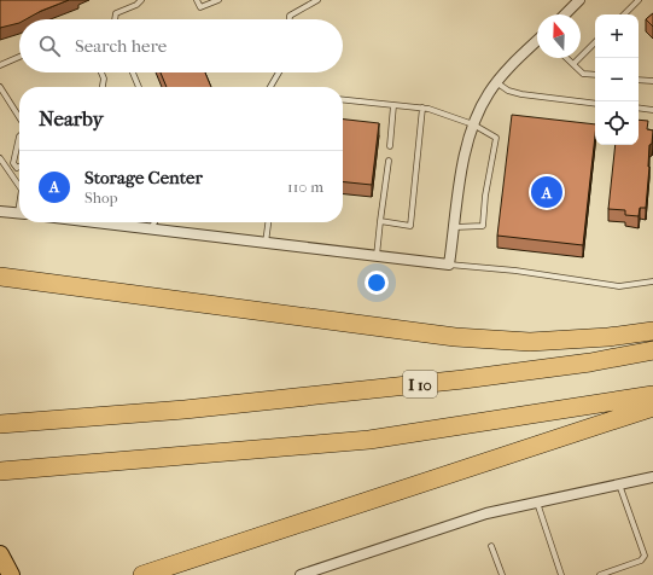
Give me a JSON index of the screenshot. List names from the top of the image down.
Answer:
{
  "streets": {
    "highway": ["I 10"]
  },
  "north": "top",
  "page": {
    "map_buttons": ["+", "−"],
    "search": "Search here",
    "heading": "Nearby",
    "list": [
      {
        "mark": "A",
        "name": "Storage Center",
        "note": "Shop",
        "value": "110 m"
      }
    ],
    "pins": "A"
  }
}
